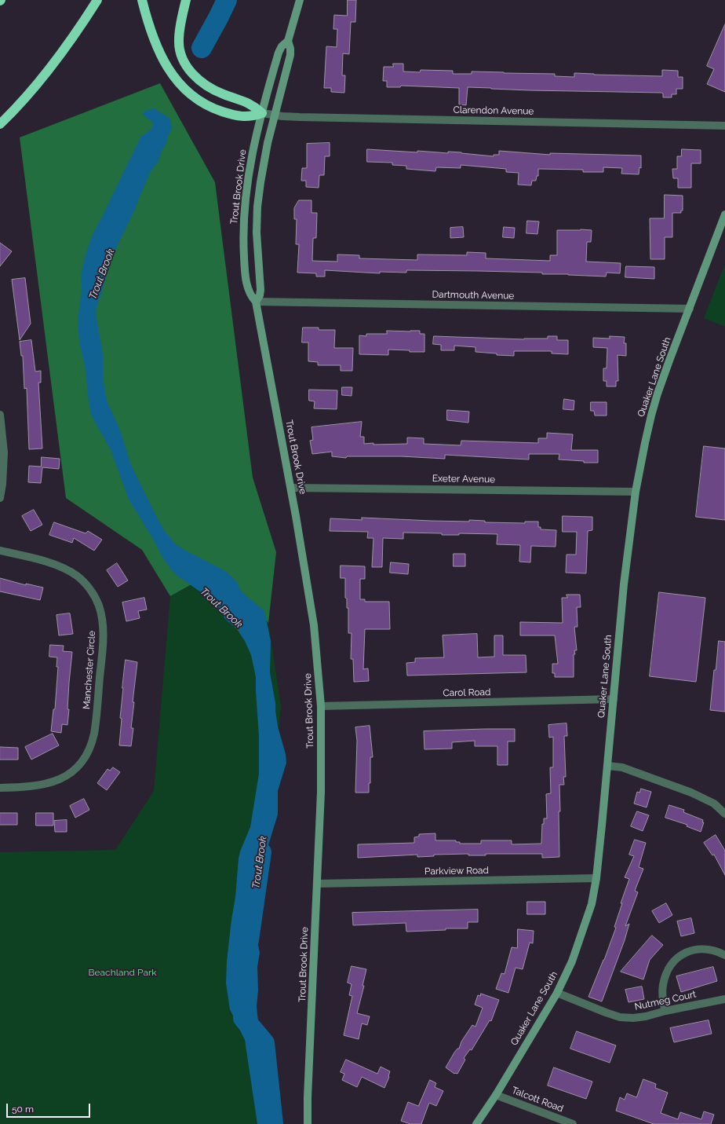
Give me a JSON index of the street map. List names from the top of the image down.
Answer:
{
  "streets": {
    "main road": ["Trout Brook Drive", "Quaker Lane South"],
    "street": [
      "Clarendon Avenue",
      "Dartmouth Avenue",
      "Exeter Avenue",
      "Manchester Circle",
      "Carol Road",
      "Parkview Road",
      "Nutmeg Court",
      "Talcott Road"
    ]
  },
  "crossings": [
    ["Clarendon Avenue", "Trout Brook Drive"],
    ["Trout Brook Drive", "Dartmouth Avenue"],
    ["Trout Brook Drive", "Exeter Avenue"],
    ["Trout Brook Drive", "Carol Road"],
    ["Trout Brook Drive", "Parkview Road"],
    ["Dartmouth Avenue", "Quaker Lane South"],
    ["Quaker Lane South", "Exeter Avenue"],
    ["Quaker Lane South", "Carol Road"],
    ["Quaker Lane South", "Parkview Road"],
    ["Quaker Lane South", "Nutmeg Court"],
    ["Quaker Lane South", "Talcott Road"]
  ],
  "water": ["Trout Brook"],
  "parks": ["Beachland Park"],
  "scale_bar": "50 m"
}
